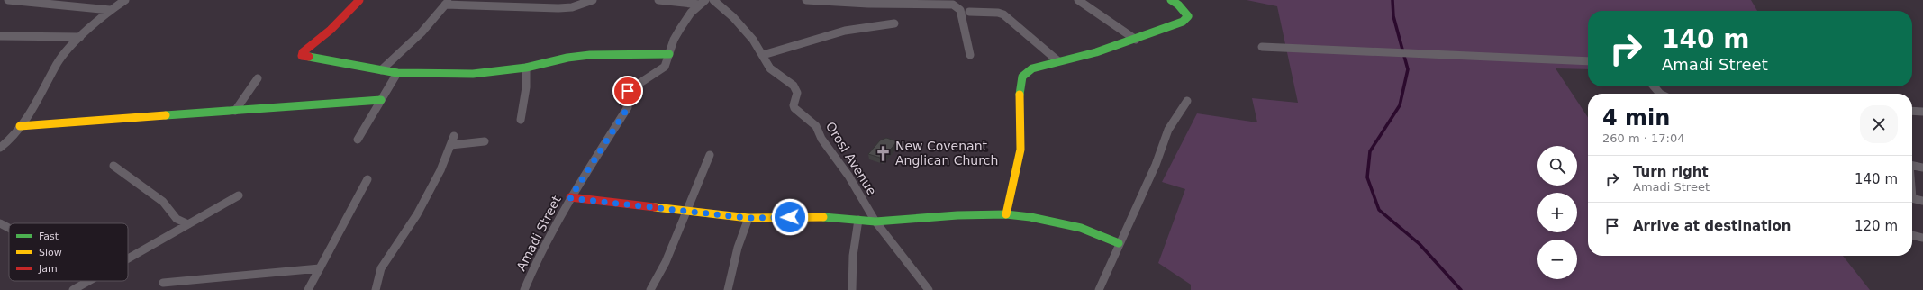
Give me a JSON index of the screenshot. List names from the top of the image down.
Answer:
{
  "streets": {
    "street": ["Orosi Avenue", "Amadi Street"]
  },
  "places": {
    "church": ["New Covenant Anglican Church"]
  },
  "legend": ["Fast", "Slow", "Jam"],
  "page": {
    "turn": ["140 m", "Amadi Street"],
    "heading": ["4 min", "260 m · 17:04"],
    "map_buttons": ["+", "−"],
    "list": [
      {
        "name": "Turn right",
        "note": "Amadi Street",
        "value": "140 m"
      },
      {
        "name": "Arrive at destination",
        "value": "120 m"
      }
    ]
  }
}
